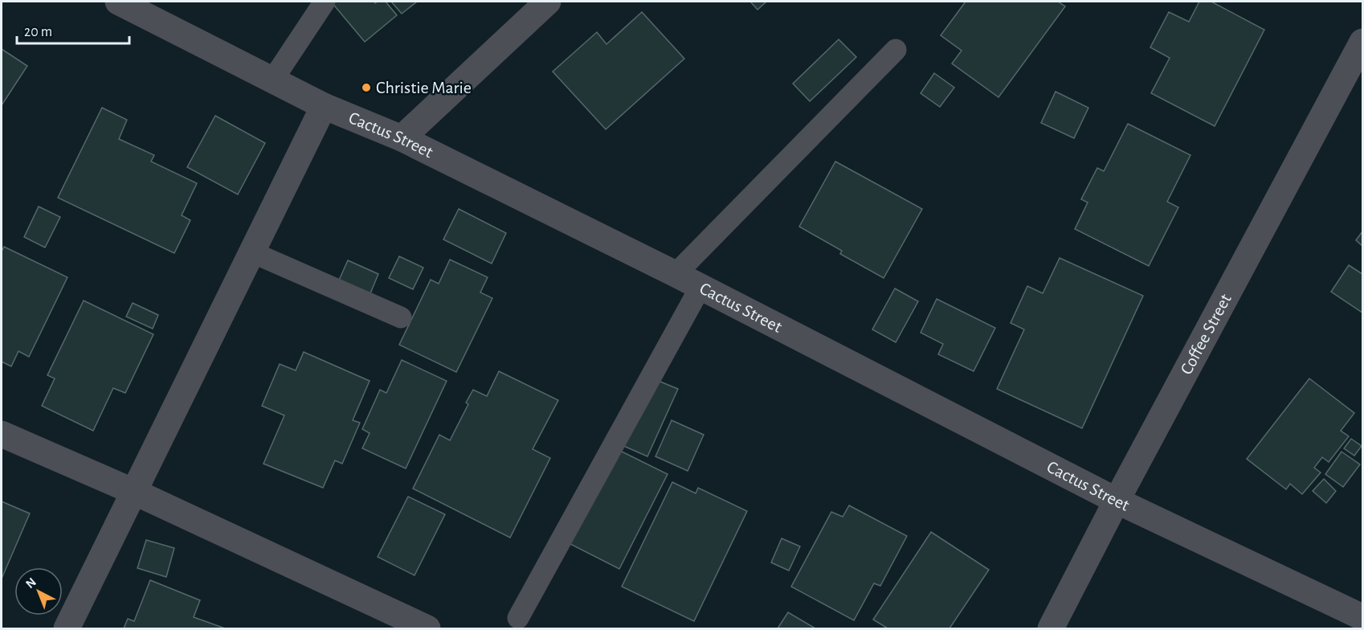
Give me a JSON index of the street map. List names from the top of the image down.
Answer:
{
  "streets": {
    "street": ["Cactus Street", "Coffee Street"]
  },
  "crossings": [
    ["Cactus Street", "Coffee Street"]
  ],
  "places": ["Christie Marie"],
  "scale_bar": "20 m",
  "north": "top left"
}
